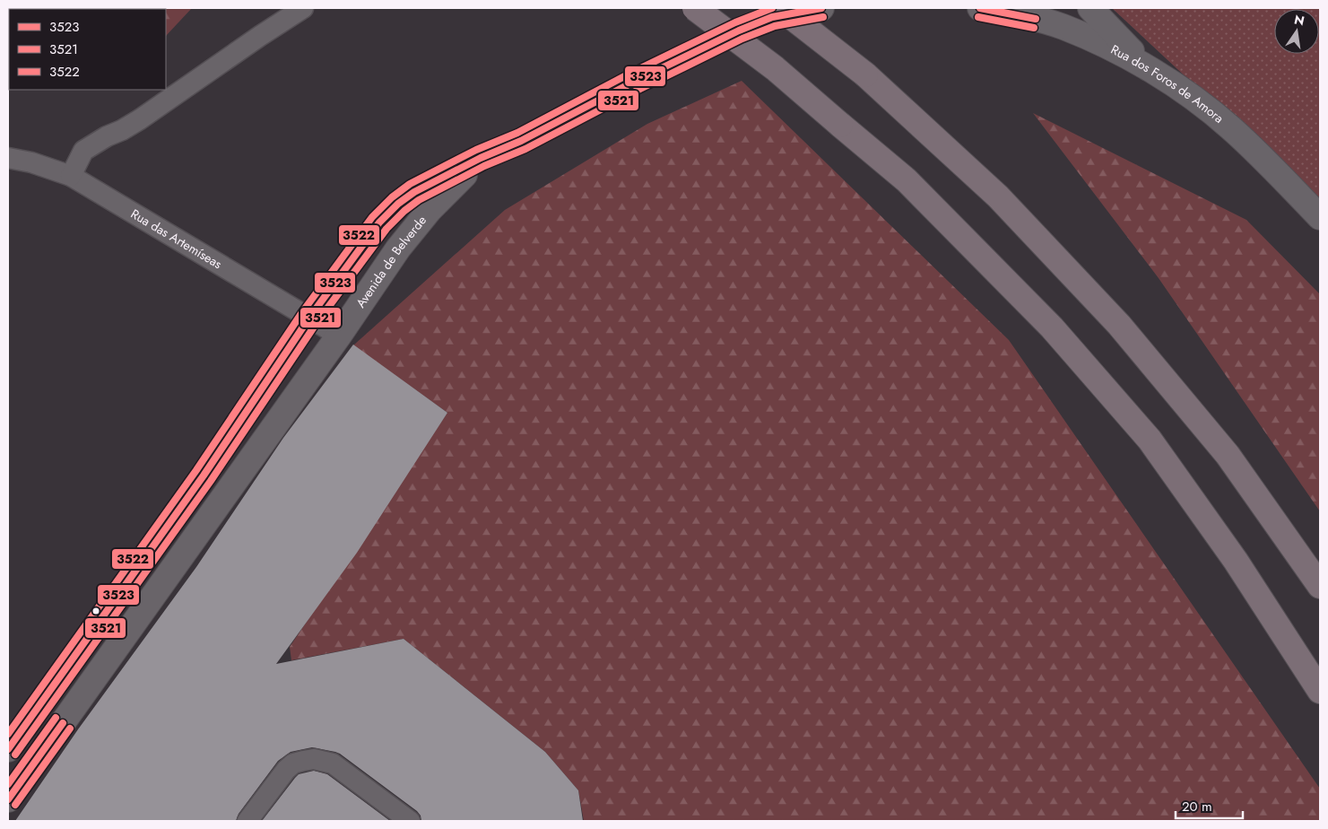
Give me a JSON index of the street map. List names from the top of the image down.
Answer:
{
  "streets": {
    "main road": ["Rua dos Foros de Amora", "Avenida de Belverde"],
    "street": ["Rua das Artemíseas"]
  },
  "crossings": [
    ["Rua das Artemíseas", "Avenida de Belverde"]
  ],
  "lines": ["transit line 3523", "transit line 3522", "transit line 3521"],
  "legend": ["3523", "3521", "3522"],
  "scale_bar": "20 m",
  "north": "top"
}
